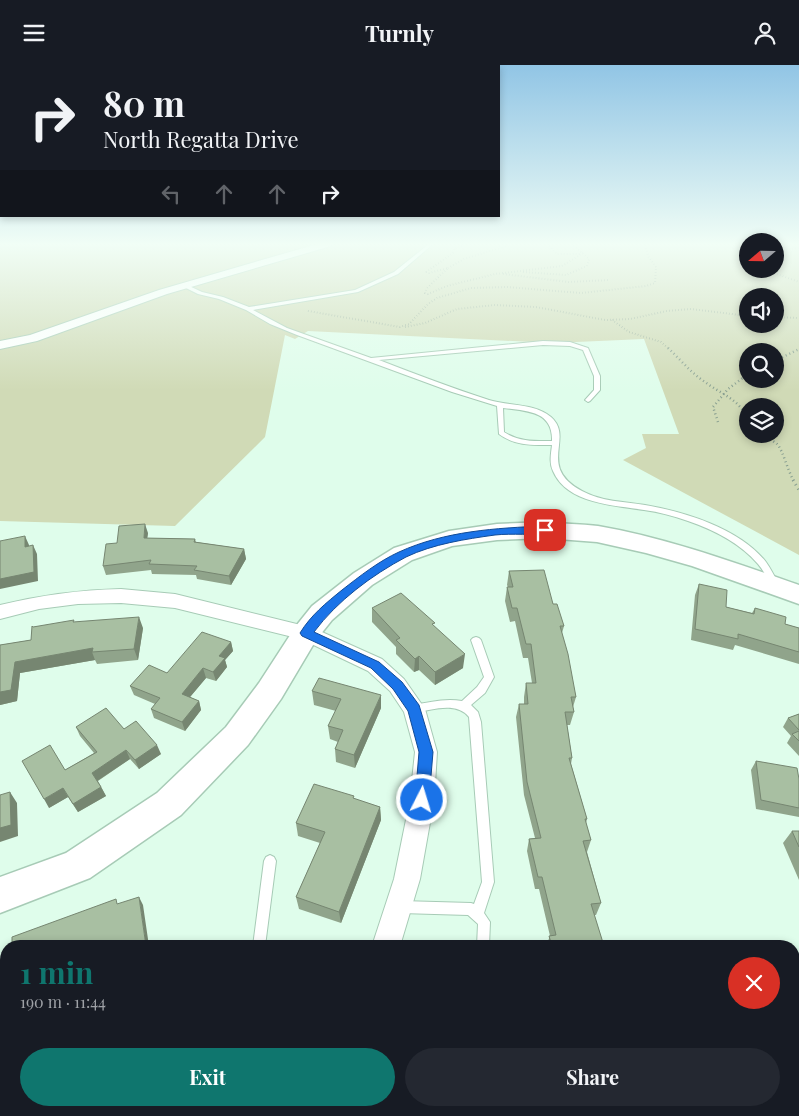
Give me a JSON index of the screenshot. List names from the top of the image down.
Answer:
{
  "north": "left",
  "page": {
    "header": "Turnly",
    "turn": ["80 m", "North Regatta Drive"],
    "heading": ["1 min", "190 m · 11:44"],
    "buttons": ["Exit", "Share"]
  }
}
